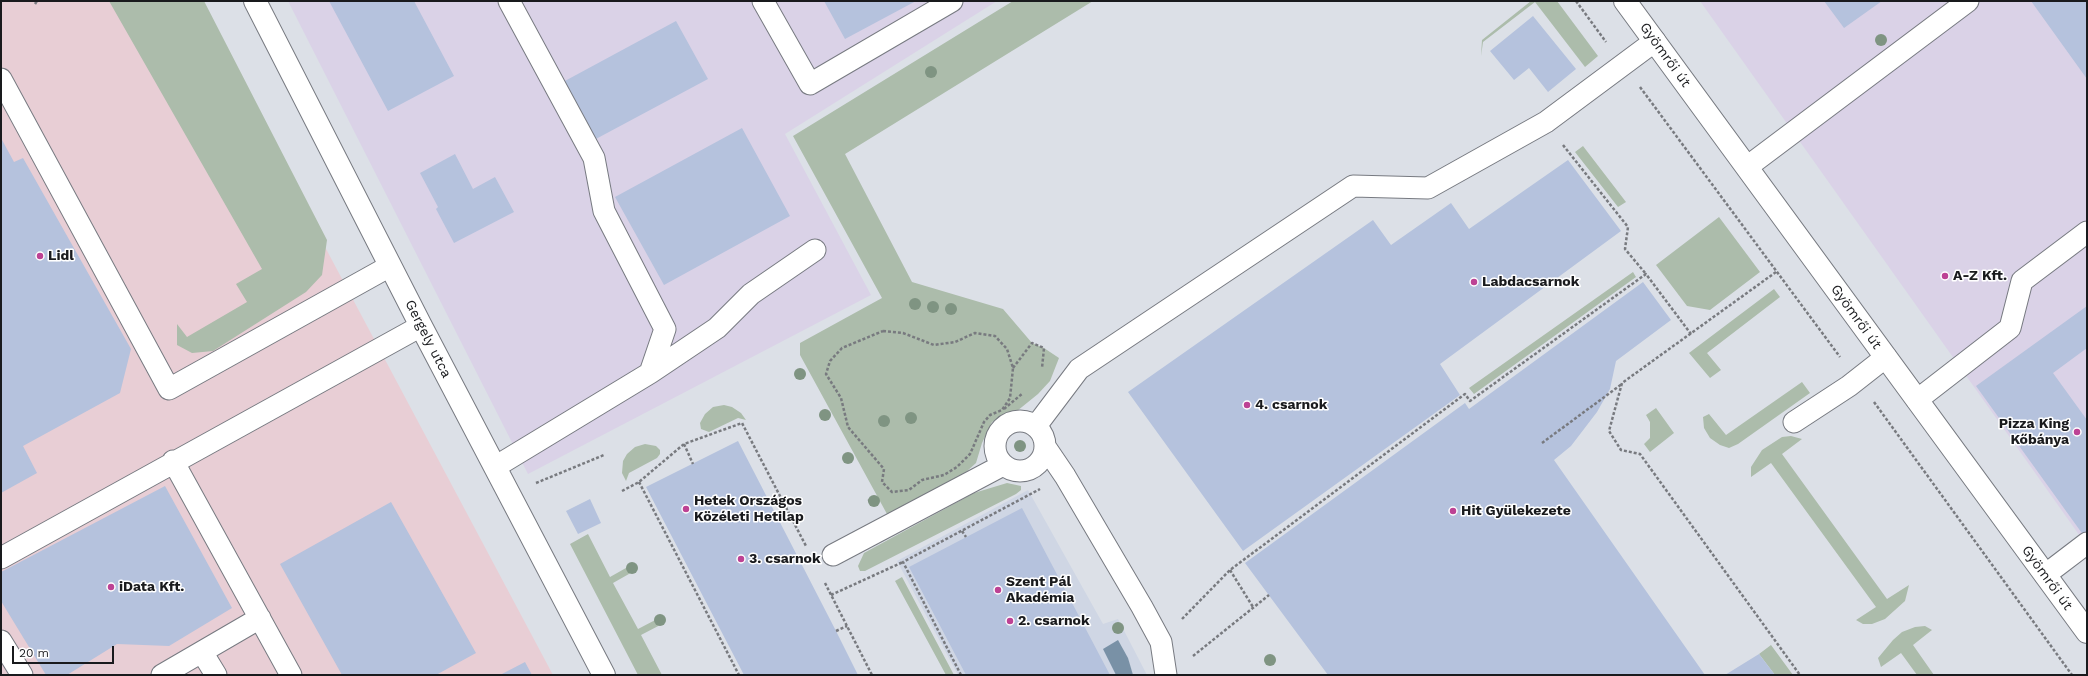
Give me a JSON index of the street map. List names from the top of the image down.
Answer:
{
  "streets": {
    "street": ["Gyömrői út", "Gergely utca"]
  },
  "places": [
    "Lidl",
    "A-Z Kft.",
    "Labdacsarnok",
    "4. csarnok",
    "Pizza King Kőbánya",
    "Hetek Országos Közéleti Hetilap",
    "Hit Gyülekezete",
    "3. csarnok",
    "iData Kft.",
    "Szent Pál Akadémia",
    "2. csarnok"
  ],
  "scale_bar": "20 m"
}
